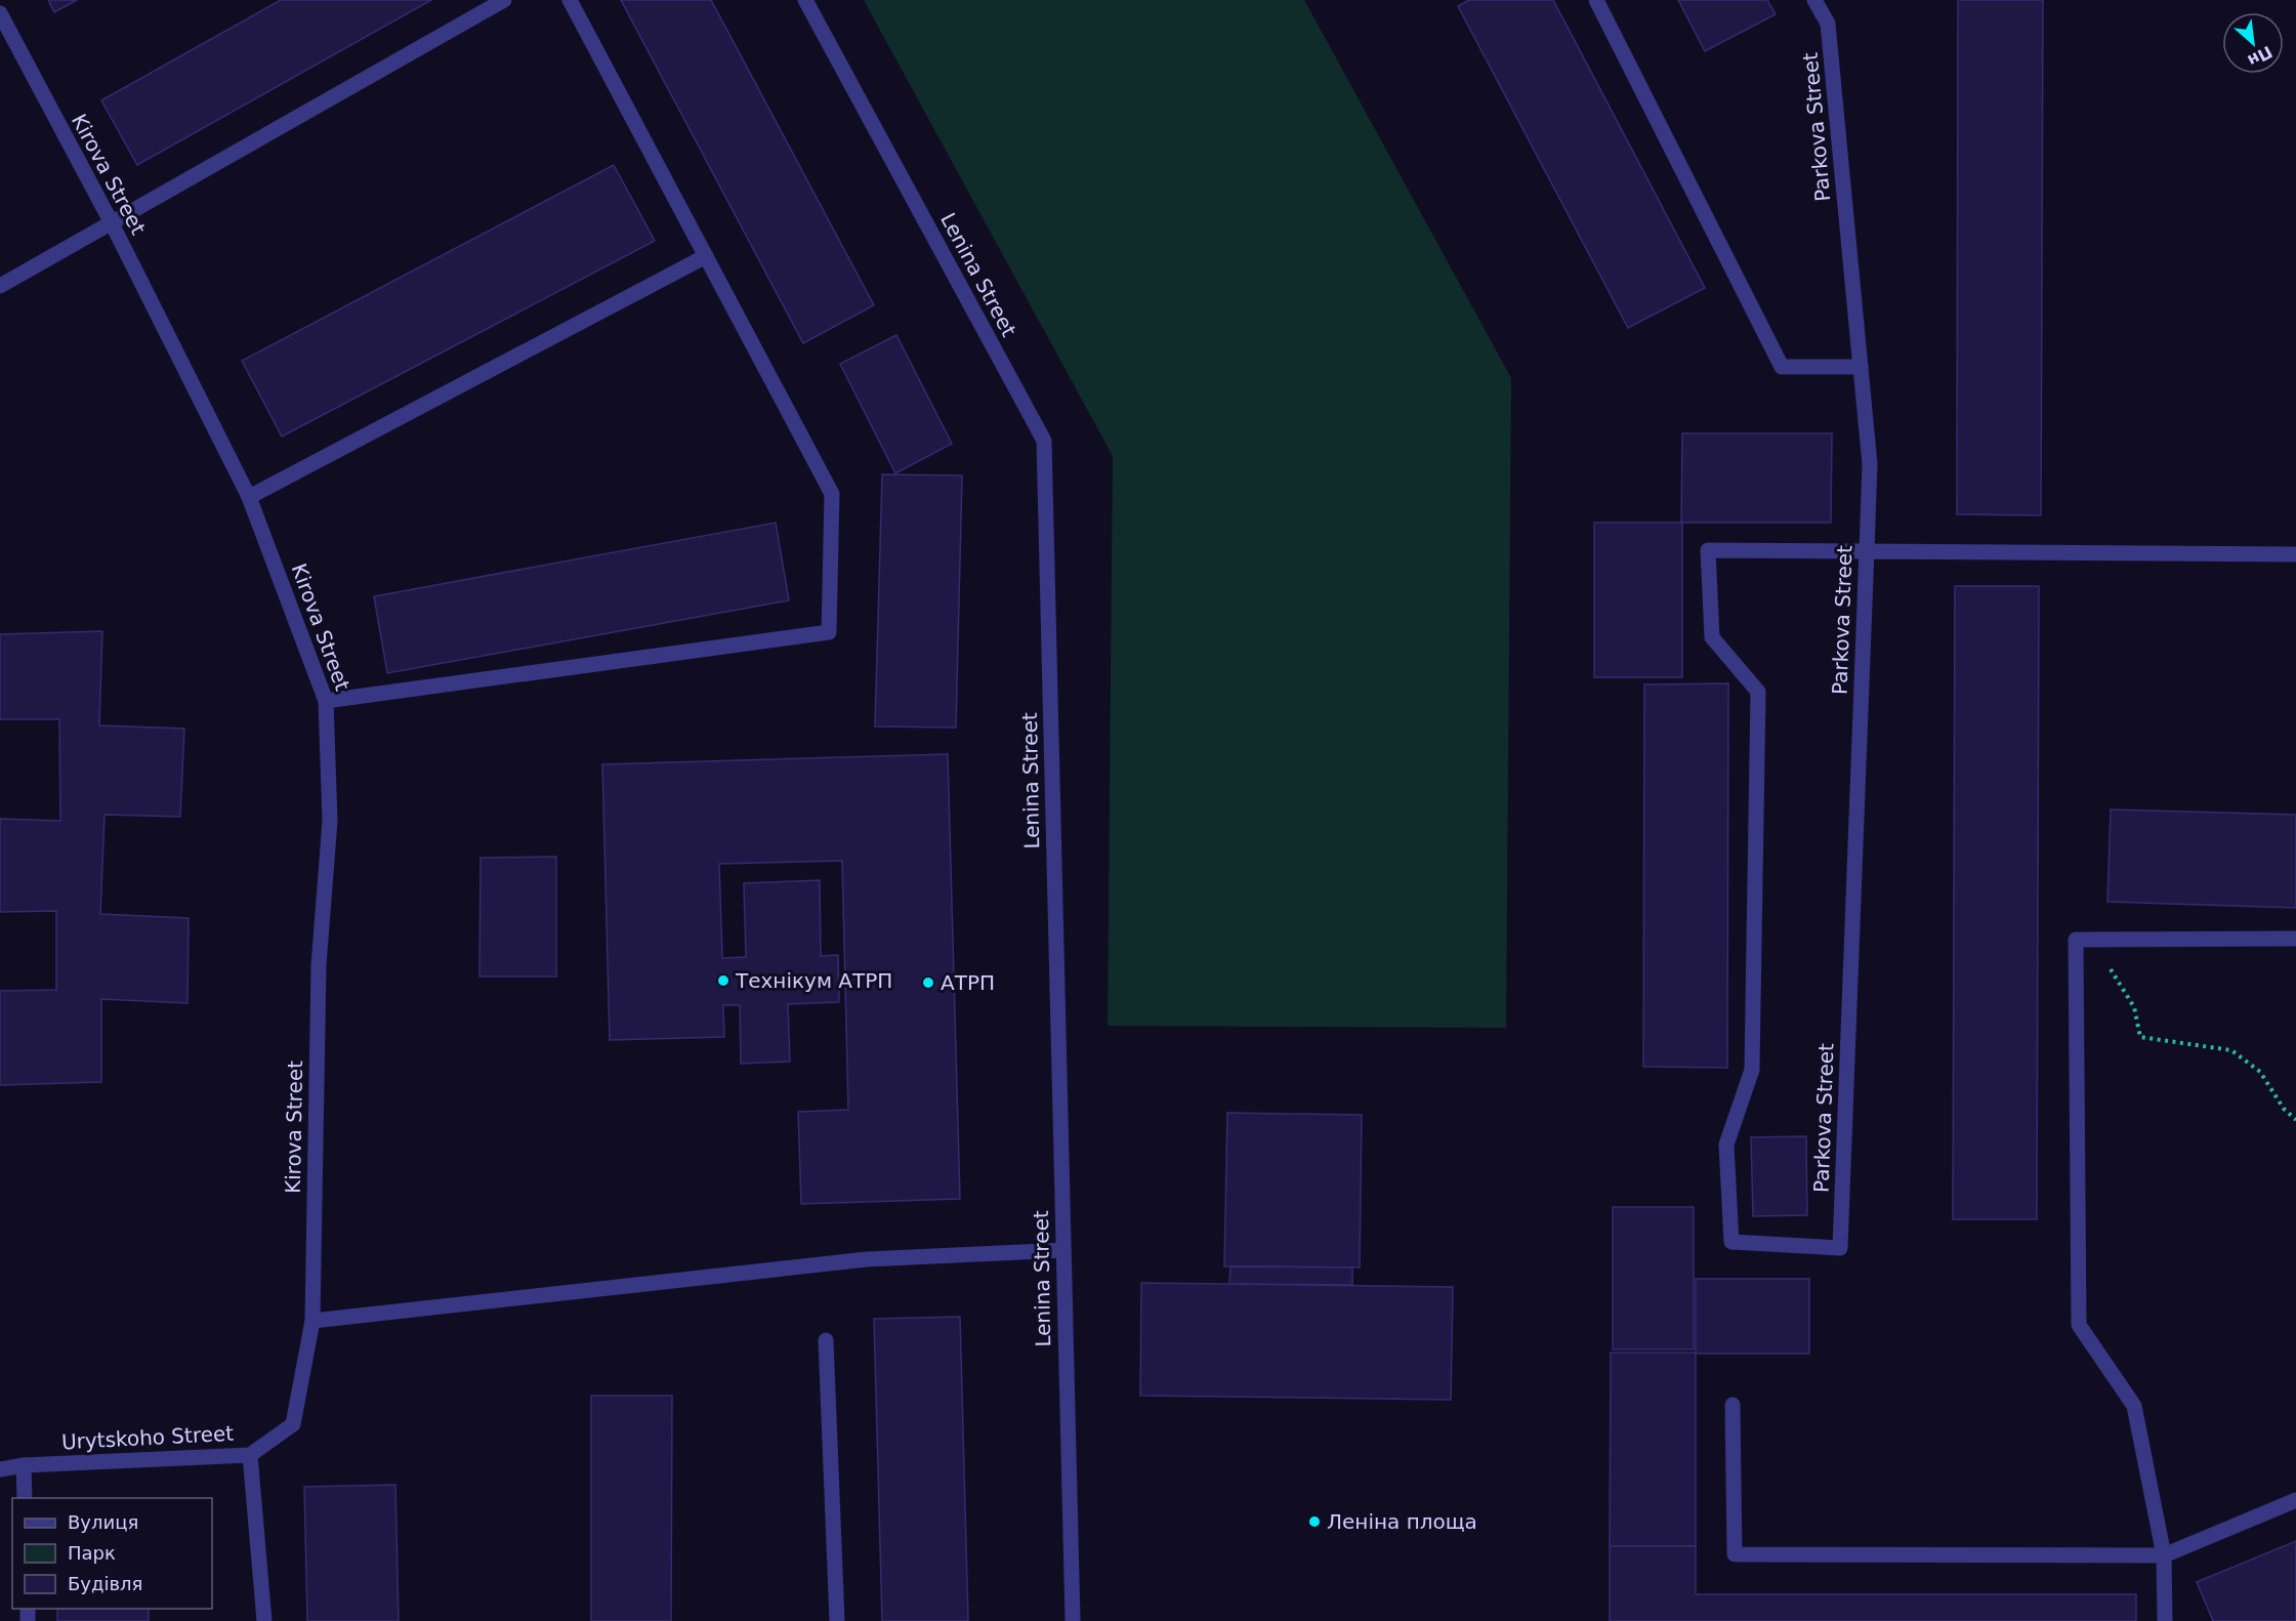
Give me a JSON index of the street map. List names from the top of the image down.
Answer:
{
  "streets": {
    "street": [
      "Parkova Street",
      "Kirova Street",
      "Lenina Street",
      "Urytskoho Street"
    ]
  },
  "crossings": [
    ["Kirova Street", "Urytskoho Street"]
  ],
  "places": ["Технікум АТРП", "АТРП", "Леніна площа"],
  "legend": ["Вулиця", "Парк", "Будівля"],
  "north": "bottom right"
}
